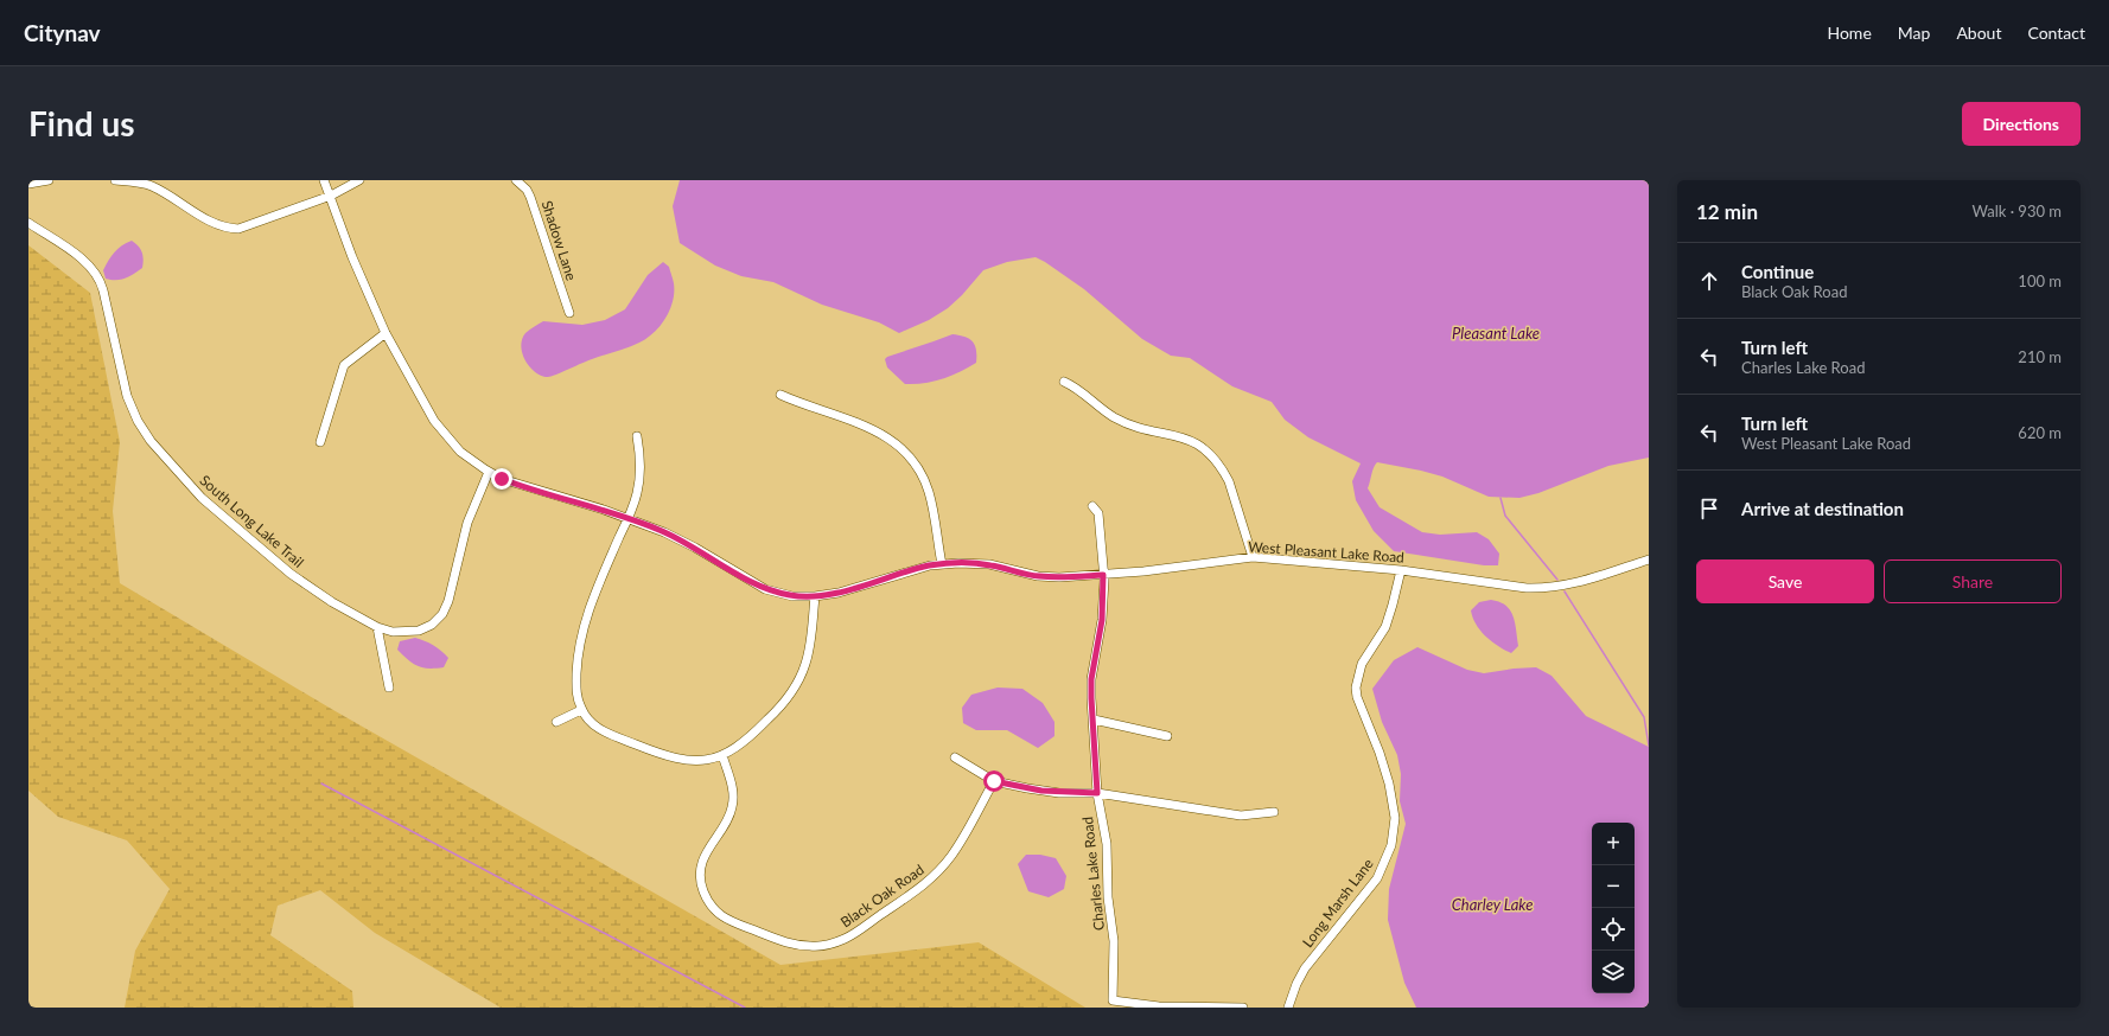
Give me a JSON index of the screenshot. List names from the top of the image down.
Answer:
{
  "streets": {
    "street": [
      "Shadow Lane",
      "South Long Lake Trail",
      "West Pleasant Lake Road",
      "Charles Lake Road",
      "Black Oak Road",
      "Long Marsh Lane"
    ]
  },
  "crossings": [
    ["South Long Lake Trail", "West Pleasant Lake Road"],
    ["West Pleasant Lake Road", "Charles Lake Road"],
    ["West Pleasant Lake Road", "Long Marsh Lane"]
  ],
  "water": ["Pleasant Lake", "Charley Lake"],
  "page": {
    "header": "Citynav",
    "nav": [
      "Home",
      "Map",
      "About",
      "Contact"
    ],
    "buttons": [
      "Directions",
      ["Save", "Share"]
    ],
    "title": "Find us",
    "heading": ["12 min", "Walk · 930 m"],
    "list": [
      ["Continue", "Black Oak Road", "100 m"],
      ["Turn left", "Charles Lake Road", "210 m"],
      ["Turn left", "West Pleasant Lake Road", "620 m"],
      "Arrive at destination"
    ],
    "map_buttons": ["+", "−"]
  }
}
